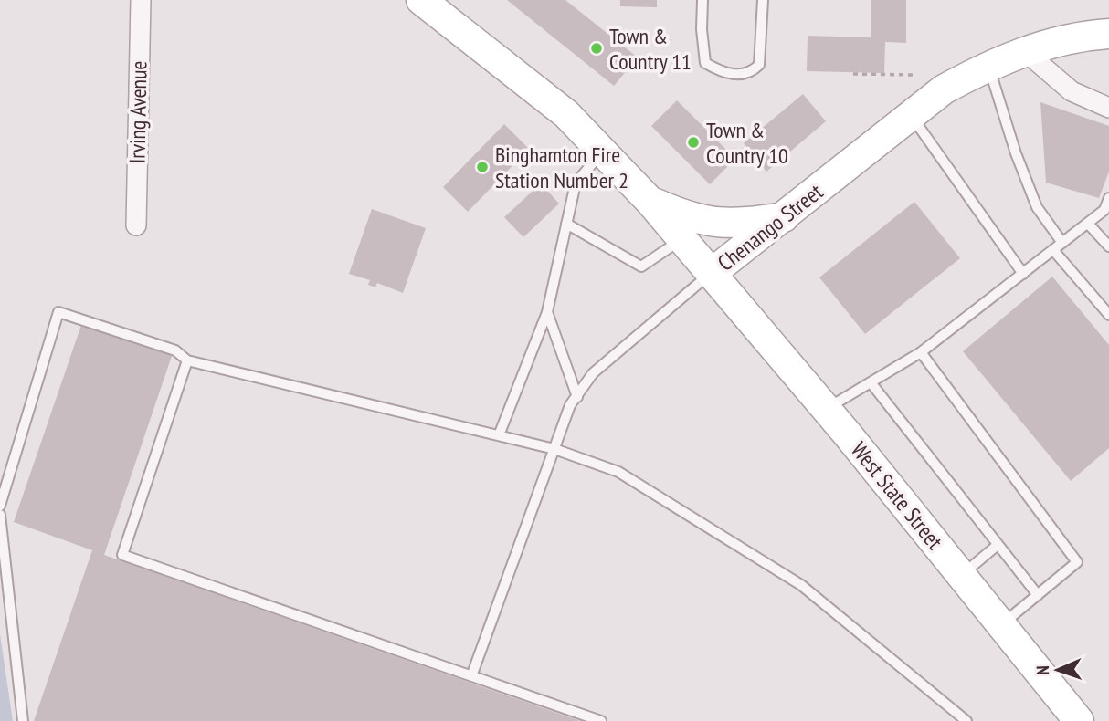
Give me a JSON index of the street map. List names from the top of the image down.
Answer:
{
  "streets": {
    "street": ["Irving Avenue", "Chenango Street", "West State Street"]
  },
  "crossings": [
    ["Chenango Street", "West State Street"]
  ],
  "places": ["Town & Country 11", "Town & Country 10", "Binghamton Fire Station Number 2"],
  "north": "left"
}
